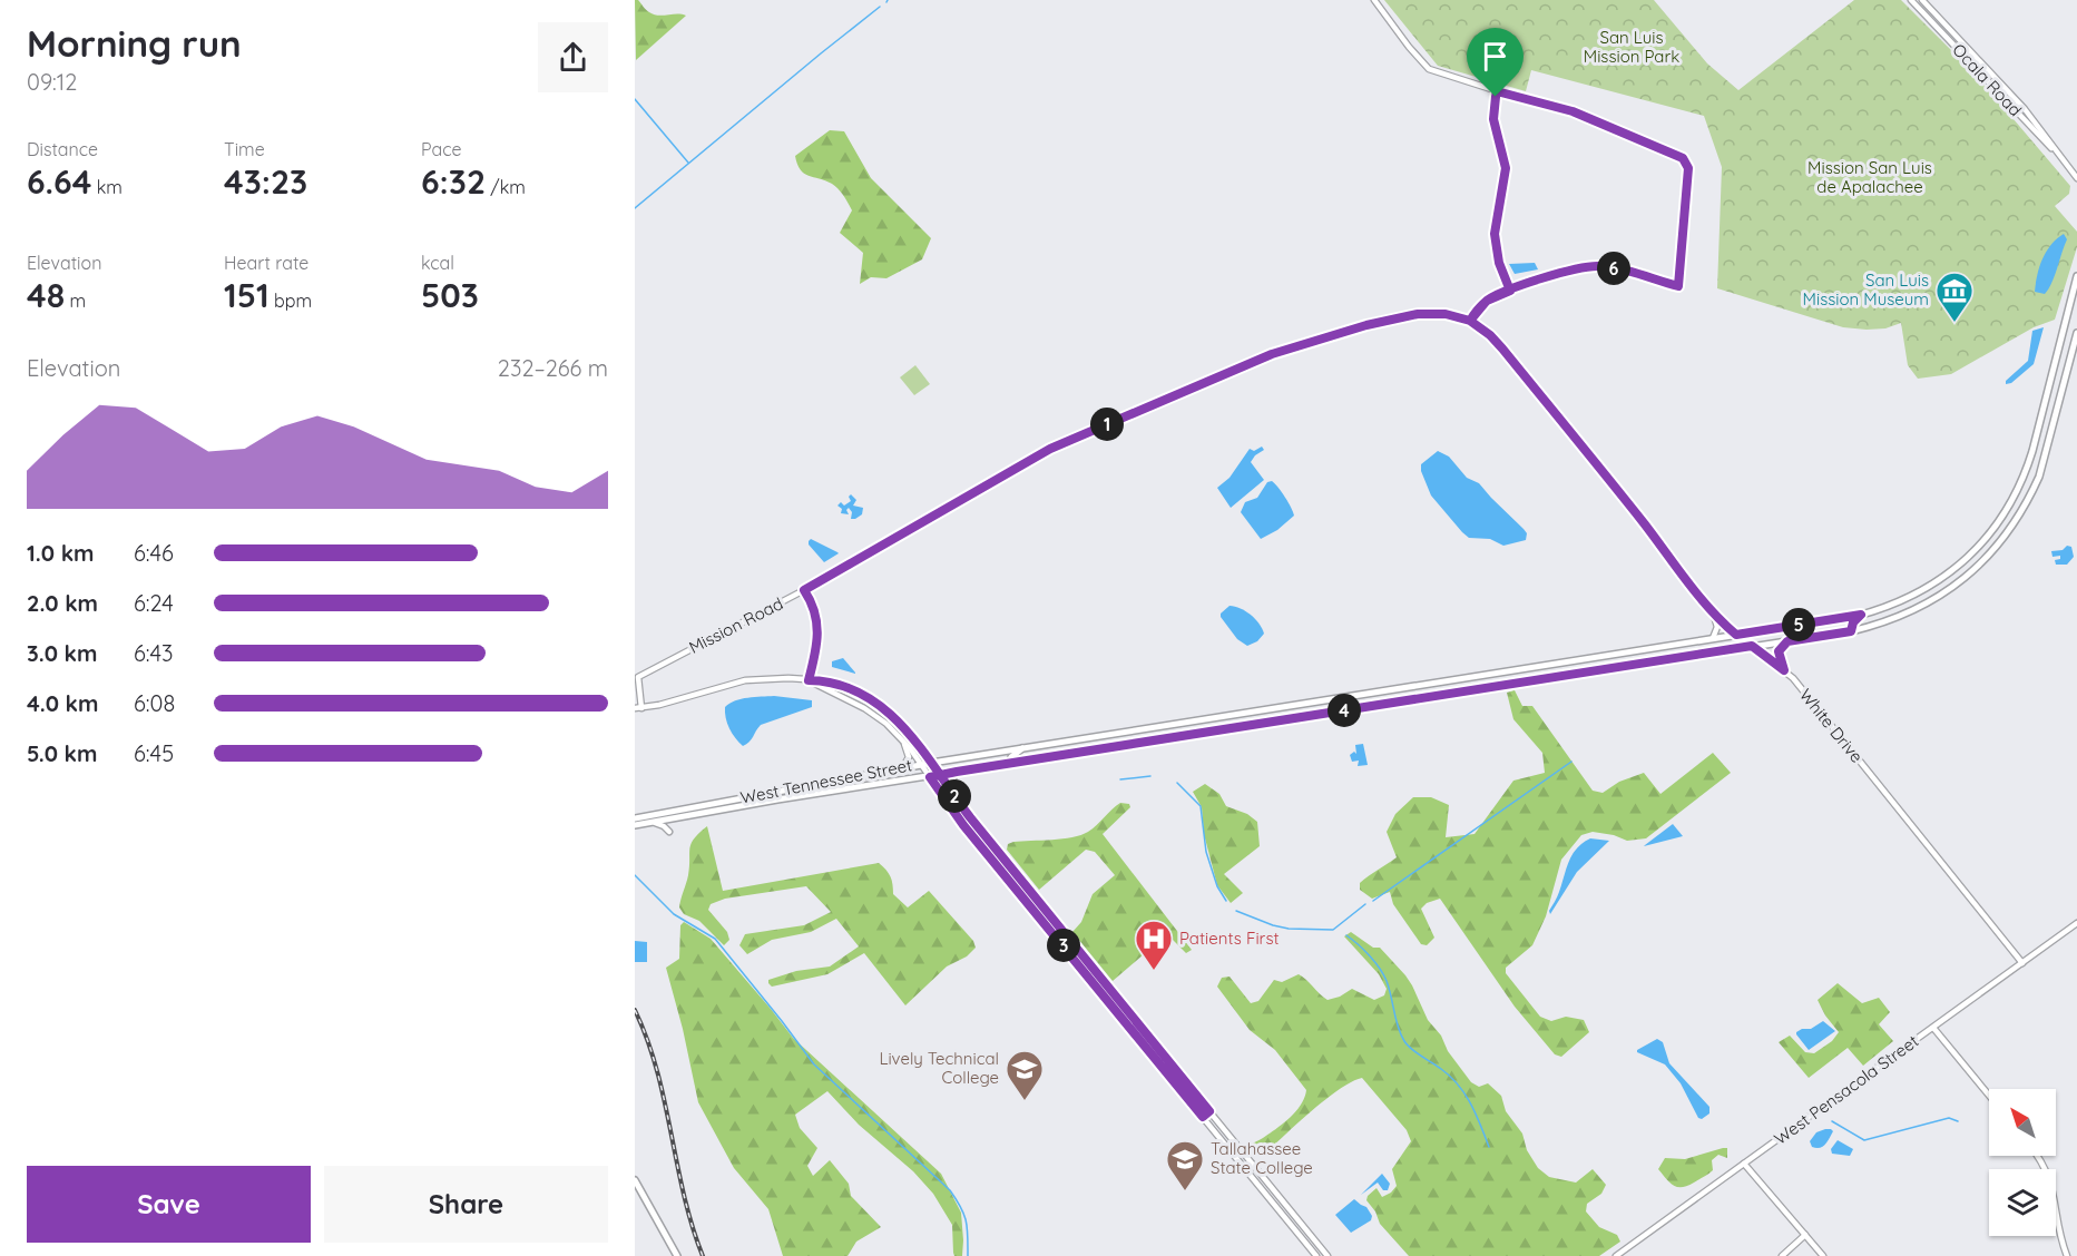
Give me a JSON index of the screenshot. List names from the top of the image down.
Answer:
{
  "streets": {
    "main road": ["West Tennessee Street"],
    "street": [
      "Ocala Road",
      "Mission Road",
      "White Drive",
      "West Pensacola Street"
    ]
  },
  "crossings": [
    ["Mission Road", "White Drive"],
    ["White Drive", "West Tennessee Street"],
    ["White Drive", "West Pensacola Street"]
  ],
  "parks": ["San Luis Mission Park", "Mission San Luis de Apalachee"],
  "places": {
    "museum": ["San Luis Mission Museum"],
    "hospital": ["Patients First"],
    "school or university": ["Lively Technical College", "Tallahassee State College"]
  },
  "north": "top left",
  "page": {
    "heading": ["Morning run", "09:12"],
    "stats": [
      ["Distance", "6.64 km"],
      ["Time", "43:23"],
      ["Pace", "6:32 /km"],
      ["Elevation", "48 m"],
      ["Heart rate", "151 bpm"],
      ["kcal", "503"]
    ],
    "pins": [
      "6",
      "1",
      "5",
      "4",
      "2",
      "3"
    ],
    "chart": ["Elevation", "232–266 m"],
    "list": [
      {
        "name": "1.0 km",
        "note": "6:46"
      },
      {
        "name": "2.0 km",
        "note": "6:24"
      },
      {
        "name": "3.0 km",
        "note": "6:43"
      },
      {
        "name": "4.0 km",
        "note": "6:08"
      },
      {
        "name": "5.0 km",
        "note": "6:45"
      }
    ],
    "buttons": ["Save", "Share"]
  }
}
